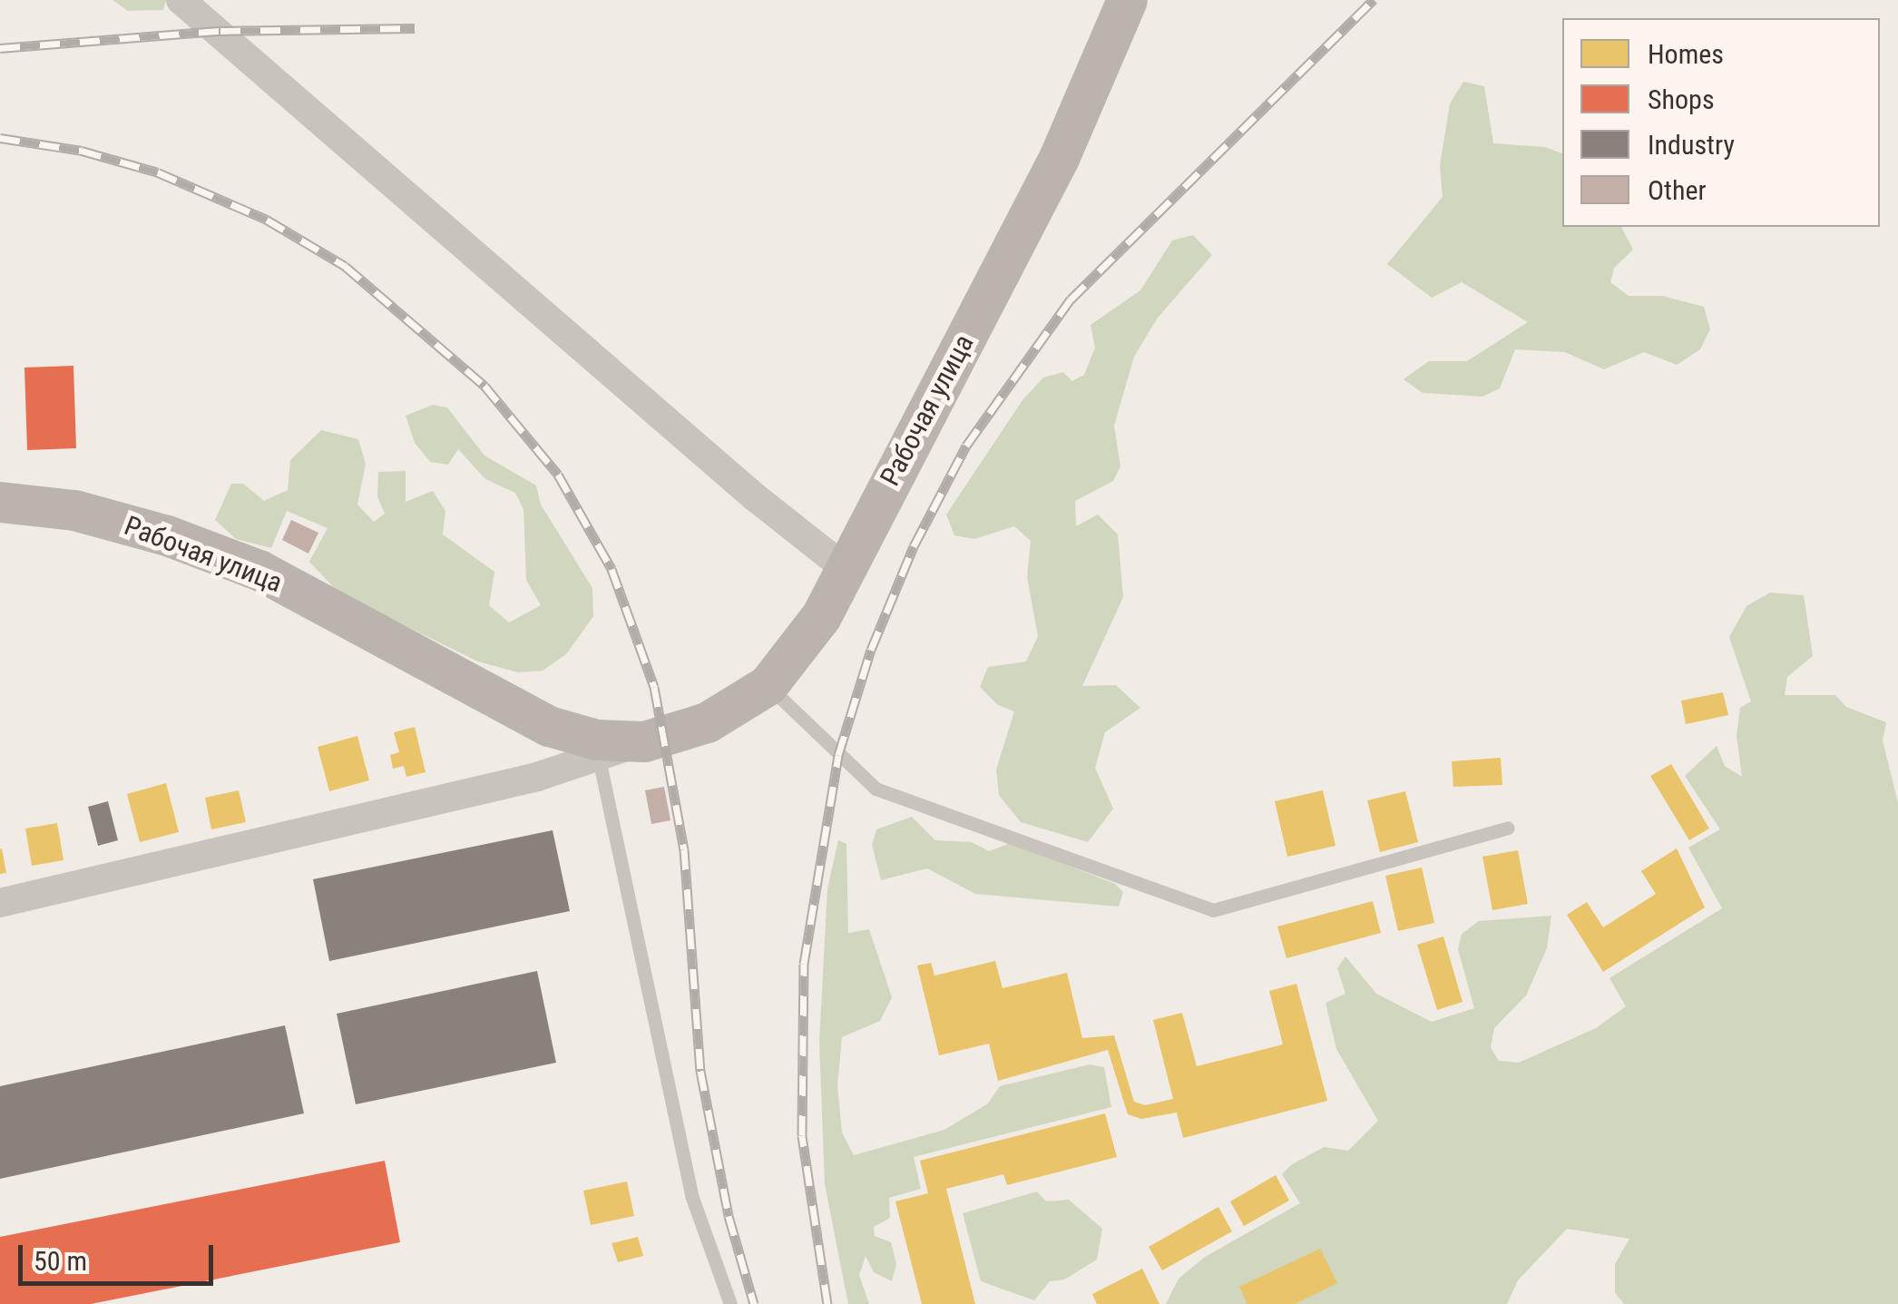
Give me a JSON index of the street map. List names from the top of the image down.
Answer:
{
  "streets": {
    "street": ["Рабочая улица"]
  },
  "legend": [
    "Homes",
    "Shops",
    "Industry",
    "Other"
  ],
  "scale_bar": "50 m"
}
